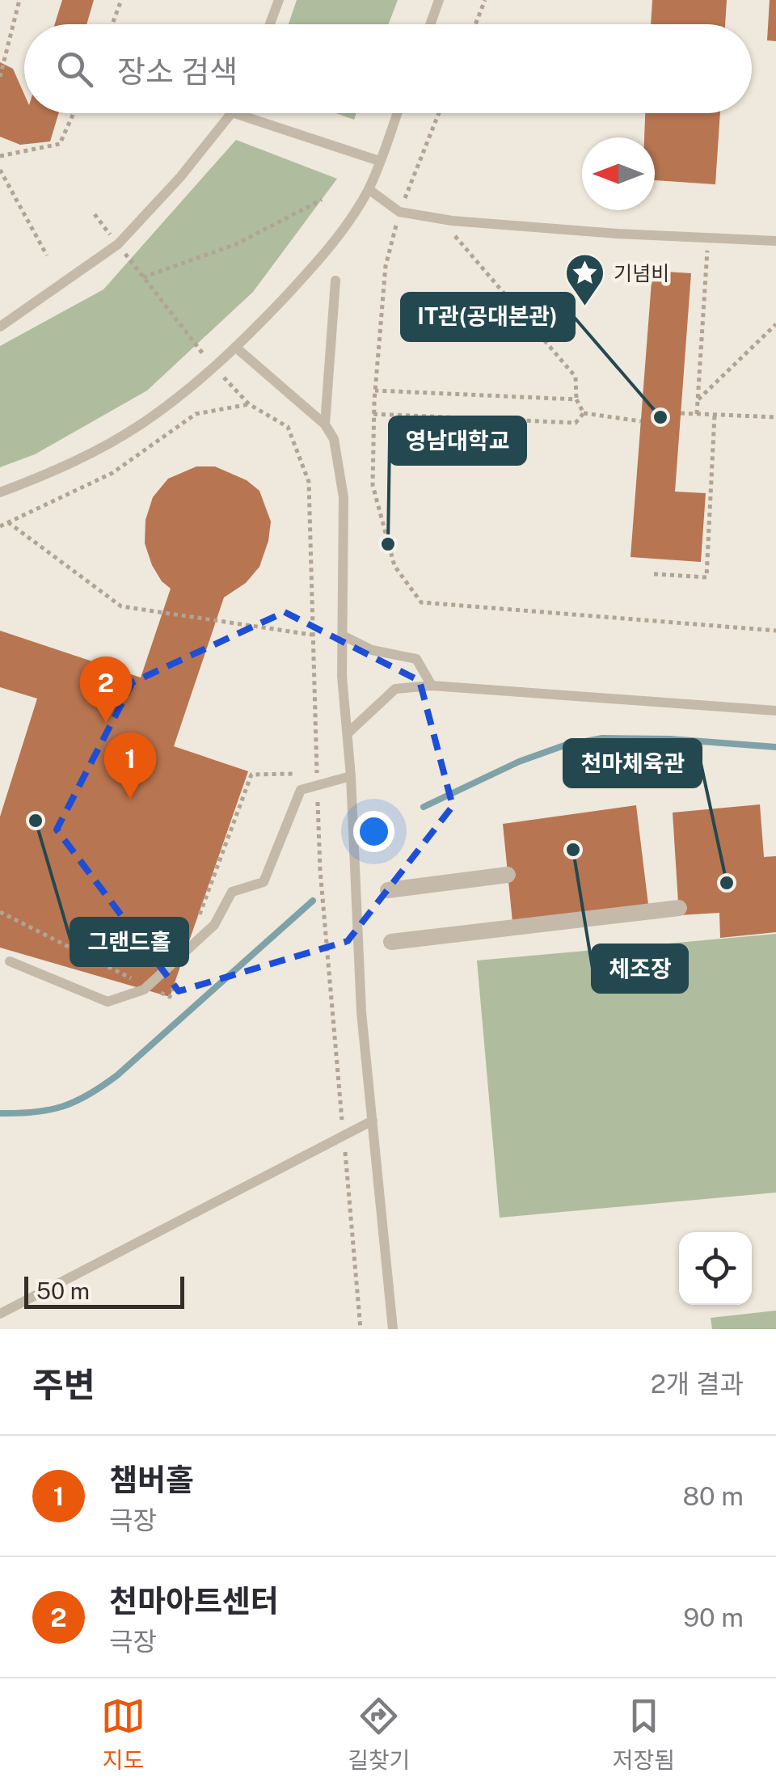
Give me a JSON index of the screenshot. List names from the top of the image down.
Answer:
{
  "places": {
    "place": ["기념비"],
    "other": [
      "IT관(공대본관)",
      "영남대학교",
      "그랜드홀",
      "체조장",
      "천마체육관"
    ]
  },
  "scale_bar": "50 m",
  "north": "left",
  "page": {
    "search": "장소 검색",
    "pins": ["2", "1"],
    "scale": "50 m",
    "heading": ["주변", "2개 결과"],
    "list": [
      {
        "mark": "1",
        "name": "챔버홀",
        "note": "극장",
        "value": "80 m"
      },
      {
        "mark": "2",
        "name": "천마아트센터",
        "note": "극장",
        "value": "90 m"
      }
    ],
    "nav": ["지도", "길찾기", "저장됨"]
  }
}
